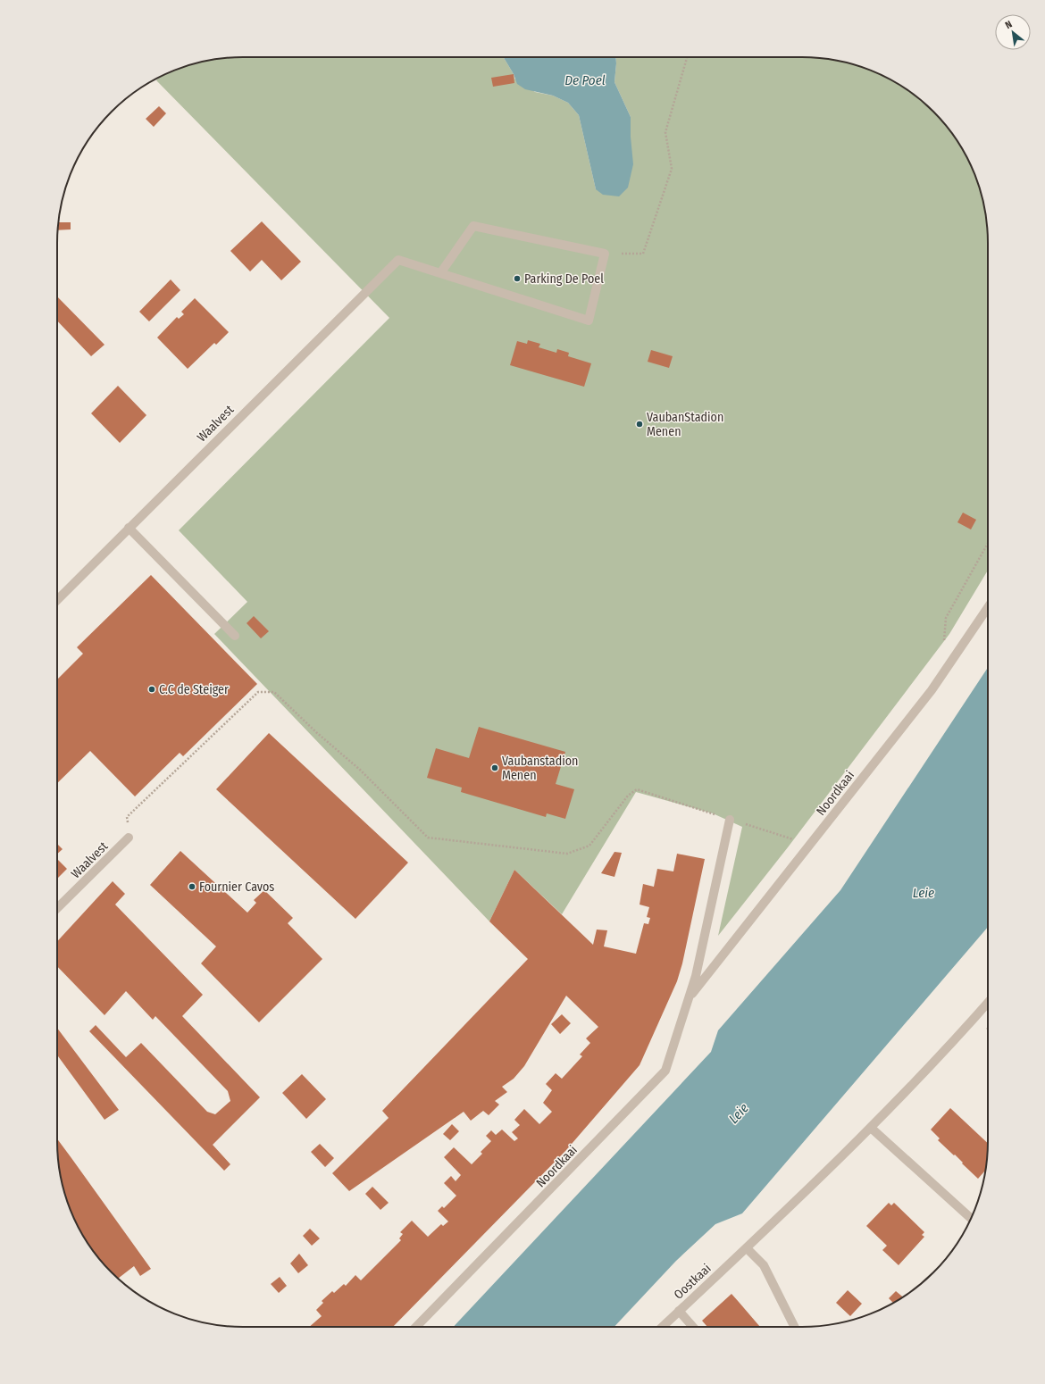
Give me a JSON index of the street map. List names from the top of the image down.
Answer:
{
  "streets": {
    "street": ["Waalvest", "Noordkaai", "Oostkaai"]
  },
  "water": ["De Poel", "Leie"],
  "places": [
    "Parking De Poel",
    "VaubanStadion Menen",
    "C.C de Steiger",
    "Vaubanstadion Menen",
    "Fournier Cavos"
  ],
  "north": "top left"
}
